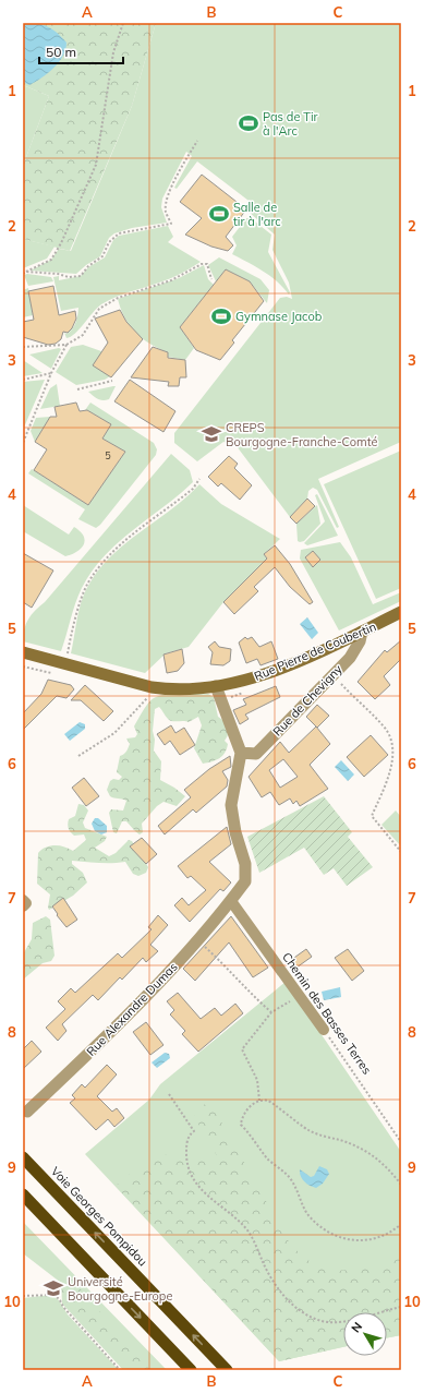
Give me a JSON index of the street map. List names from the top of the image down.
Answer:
{
  "streets": {
    "highway": ["Voie Georges Pompidou"],
    "main road": ["Rue Pierre de Coubertin"],
    "street": ["Rue de Chevigny", "Rue Alexandre Dumas", "Chemin des Basses Terres"]
  },
  "crossings": [
    ["Rue Pierre de Coubertin", "Rue de Chevigny"],
    ["Rue de Chevigny", "Rue Alexandre Dumas"],
    ["Rue Alexandre Dumas", "Chemin des Basses Terres"]
  ],
  "places": {
    "sports": ["Pas de Tir à l'Arc", "Salle de tir à l'arc", "Gymnase Jacob"],
    "school or university": ["CREPS Bourgogne-Franche-Comté", "Université Bourgogne-Europe"]
  },
  "house_numbers": ["5"],
  "scale_bar": "50 m",
  "north": "top left",
  "grid": {
    "columns": ["A", "B", "C"],
    "rows": [
      "1",
      "2",
      "3",
      "4",
      "5",
      "6",
      "7",
      "8",
      "9",
      "10"
    ]
  }
}
